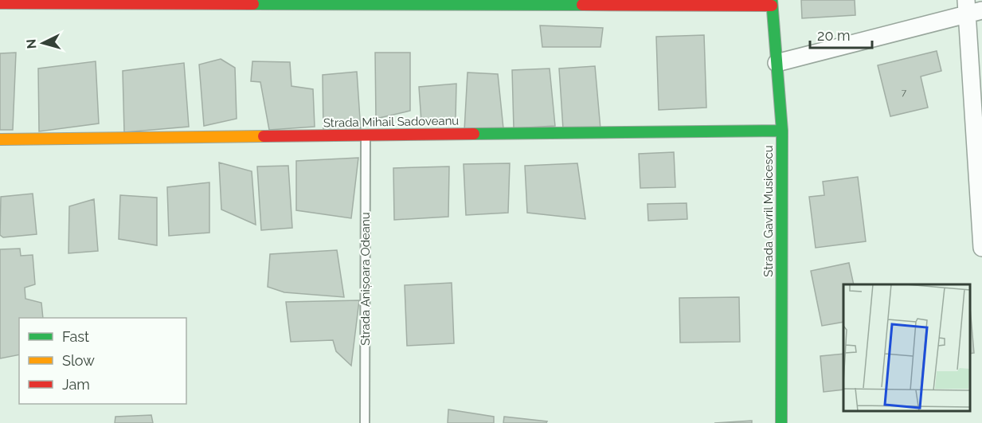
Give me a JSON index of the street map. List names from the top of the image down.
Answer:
{
  "streets": {
    "street": ["Strada Mihail Sadoveanu", "Strada Gavril Musicescu"],
    "lane": ["Strada Anișoara Odeanu"]
  },
  "crossings": [
    ["Strada Mihail Sadoveanu", "Strada Gavril Musicescu"],
    ["Strada Mihail Sadoveanu", "Strada Anișoara Odeanu"]
  ],
  "house_numbers": ["7"],
  "legend": ["Fast", "Slow", "Jam"],
  "scale_bar": "20 m",
  "north": "left"
}
